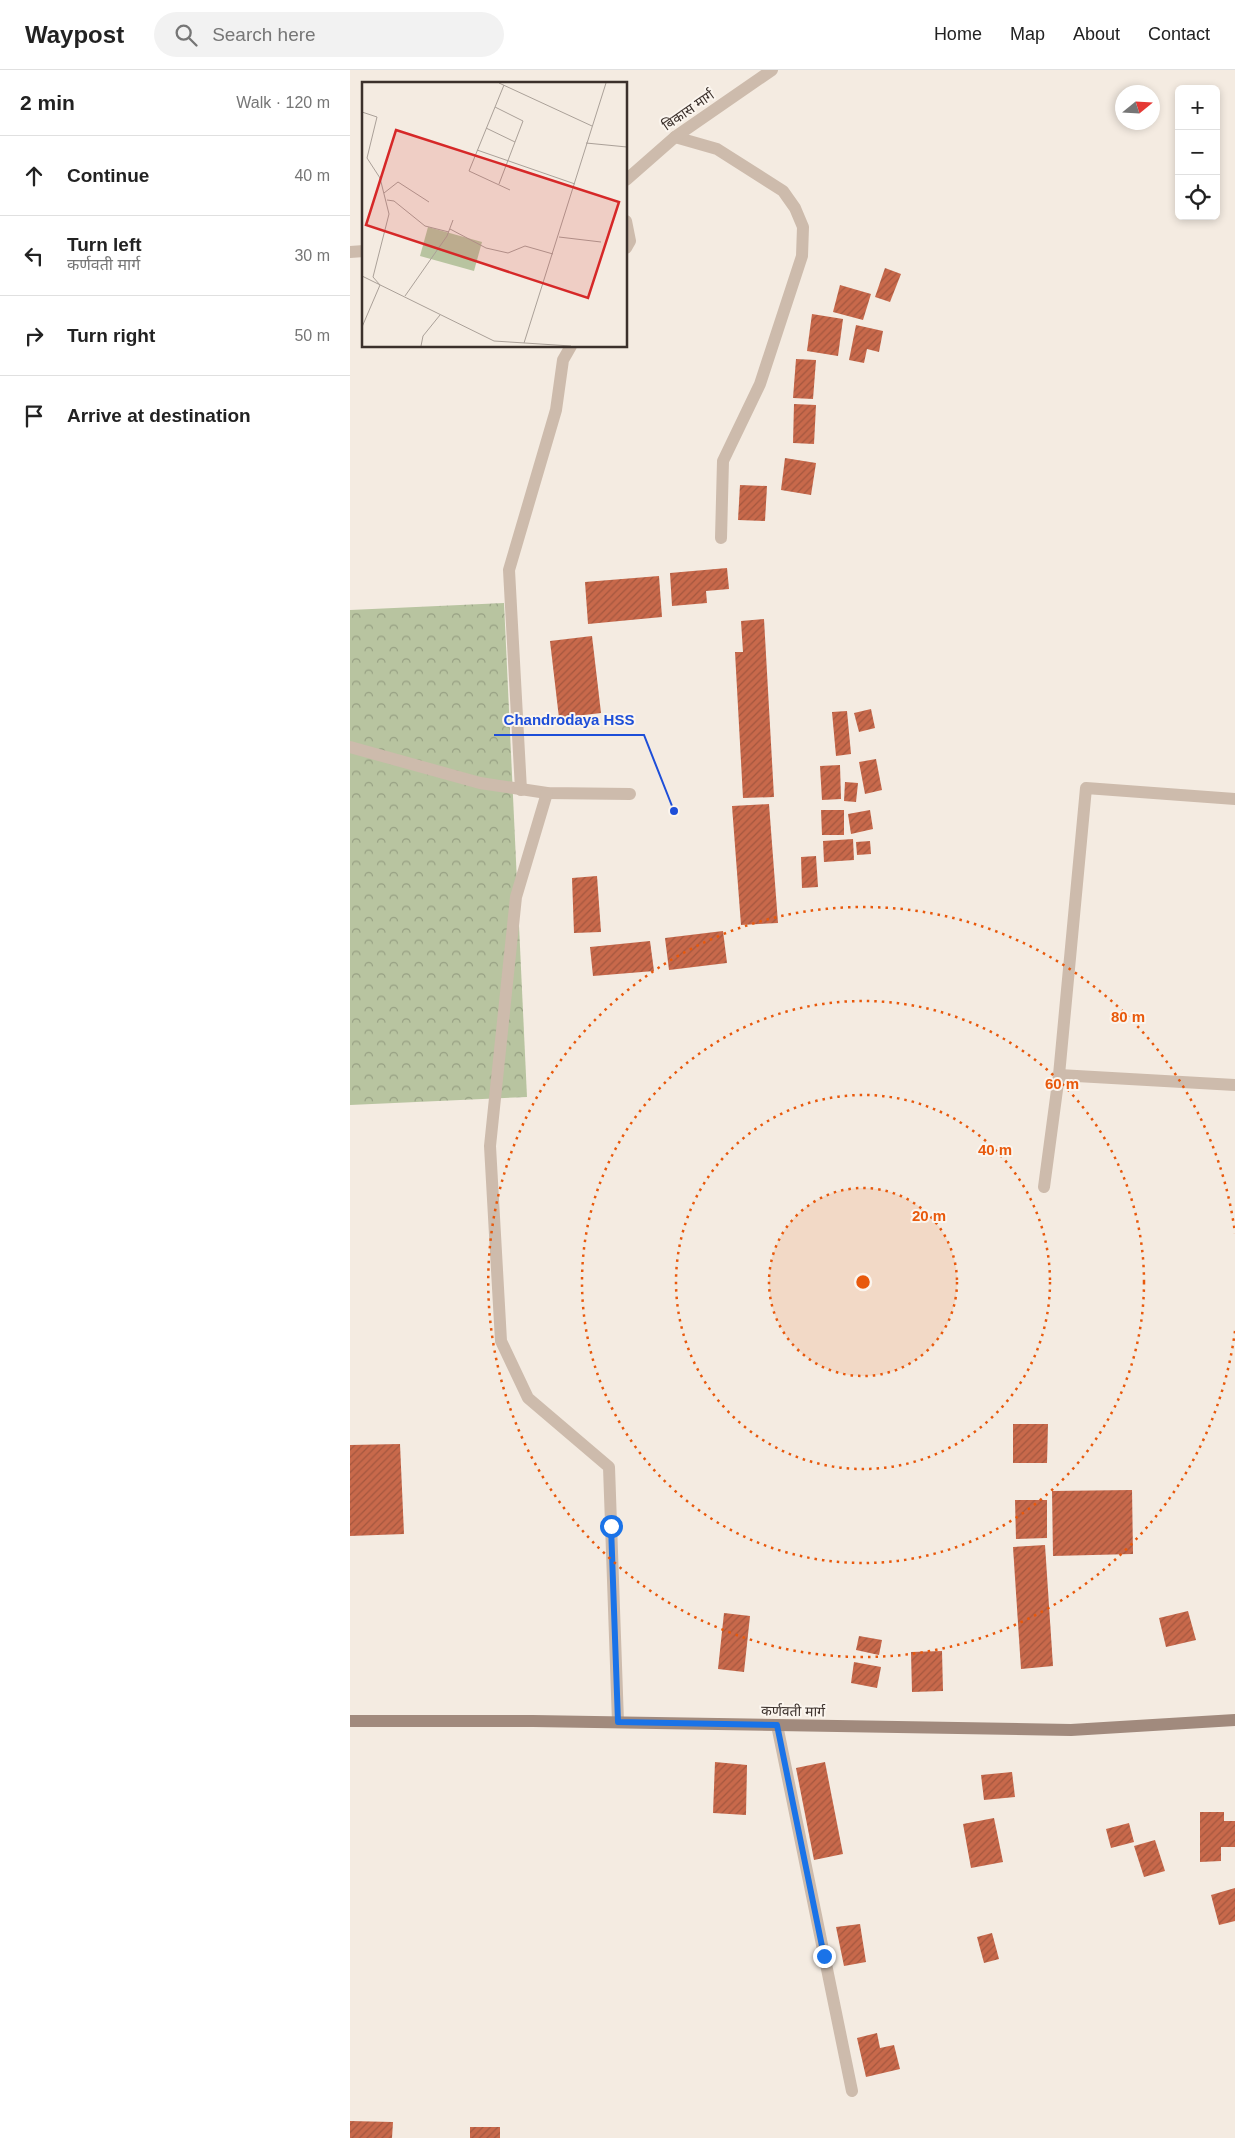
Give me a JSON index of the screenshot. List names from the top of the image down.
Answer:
{
  "streets": {
    "main road": ["कर्णवती मार्ग"],
    "street": ["बिकास मार्ग"]
  },
  "places": ["Chandrodaya HSS"],
  "north": "right",
  "page": {
    "header": "Waypost",
    "search": "Search here",
    "nav": [
      "Home",
      "Map",
      "About",
      "Contact"
    ],
    "heading": ["2 min", "Walk · 120 m"],
    "map_buttons": ["+", "−"],
    "list": [
      ["Continue", "40 m"],
      ["Turn left", "कर्णवती मार्ग", "30 m"],
      ["Turn right", "50 m"],
      "Arrive at destination"
    ]
  },
  "rings": [
    "80 m",
    "60 m",
    "40 m",
    "20 m"
  ]
}
